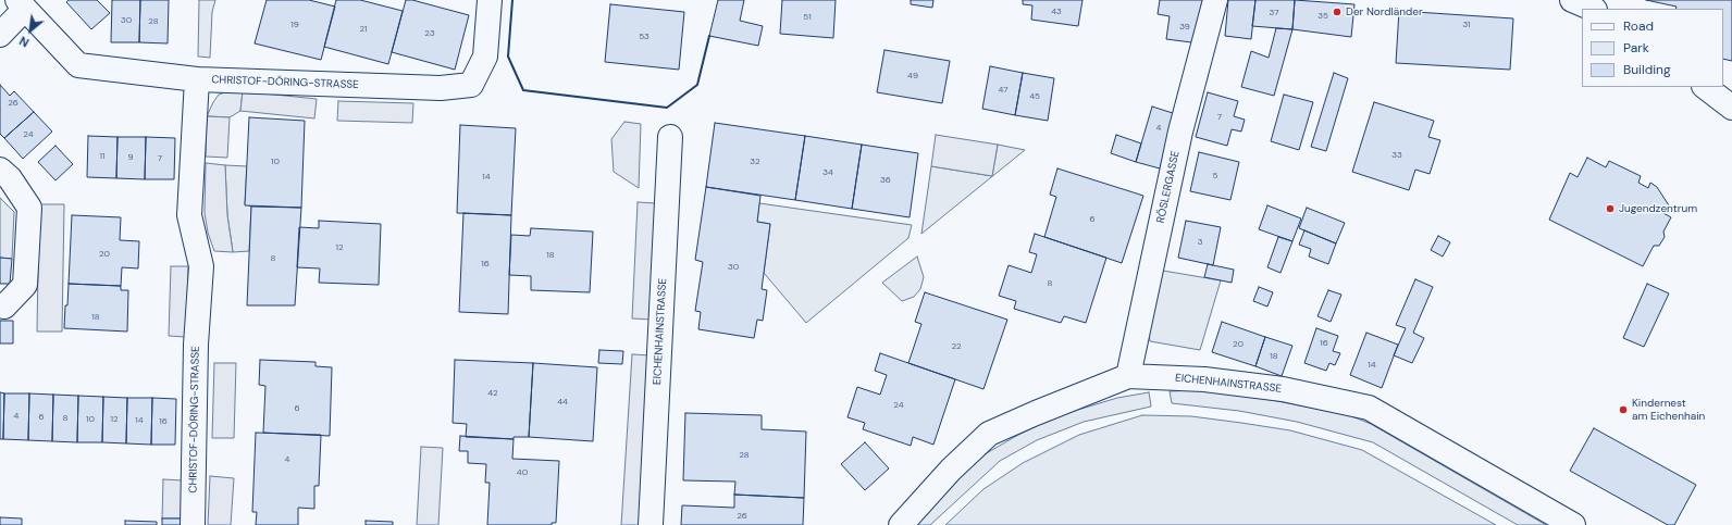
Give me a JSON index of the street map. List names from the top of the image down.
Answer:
{
  "streets": {
    "street": ["CHRISTOF-DÖRING-STRASSE", "RÖSLERGASSE", "EICHENHAINSTRASSE"]
  },
  "crossings": [
    ["RÖSLERGASSE", "EICHENHAINSTRASSE"]
  ],
  "places": ["Der Nordländer", "Jugendzentrum", "Kindernest am Eichenhain"],
  "house_numbers": [
    "43",
    "37",
    "35",
    "51",
    "30",
    "28",
    "19",
    "31",
    "39",
    "21",
    "23",
    "53",
    "49",
    "47",
    "45",
    "26",
    "7",
    "4",
    "24",
    "33",
    "11",
    "9",
    "7",
    "10",
    "32",
    "34",
    "5",
    "14",
    "36",
    "6",
    "3",
    "12",
    "20",
    "18",
    "8",
    "16",
    "30",
    "8",
    "18",
    "16",
    "20",
    "22",
    "18",
    "14",
    "42",
    "44",
    "24",
    "6",
    "4",
    "6",
    "8",
    "10",
    "12",
    "14",
    "16",
    "28",
    "4",
    "40",
    "26"
  ],
  "legend": ["Road", "Park", "Building"],
  "north": "bottom left"
}
